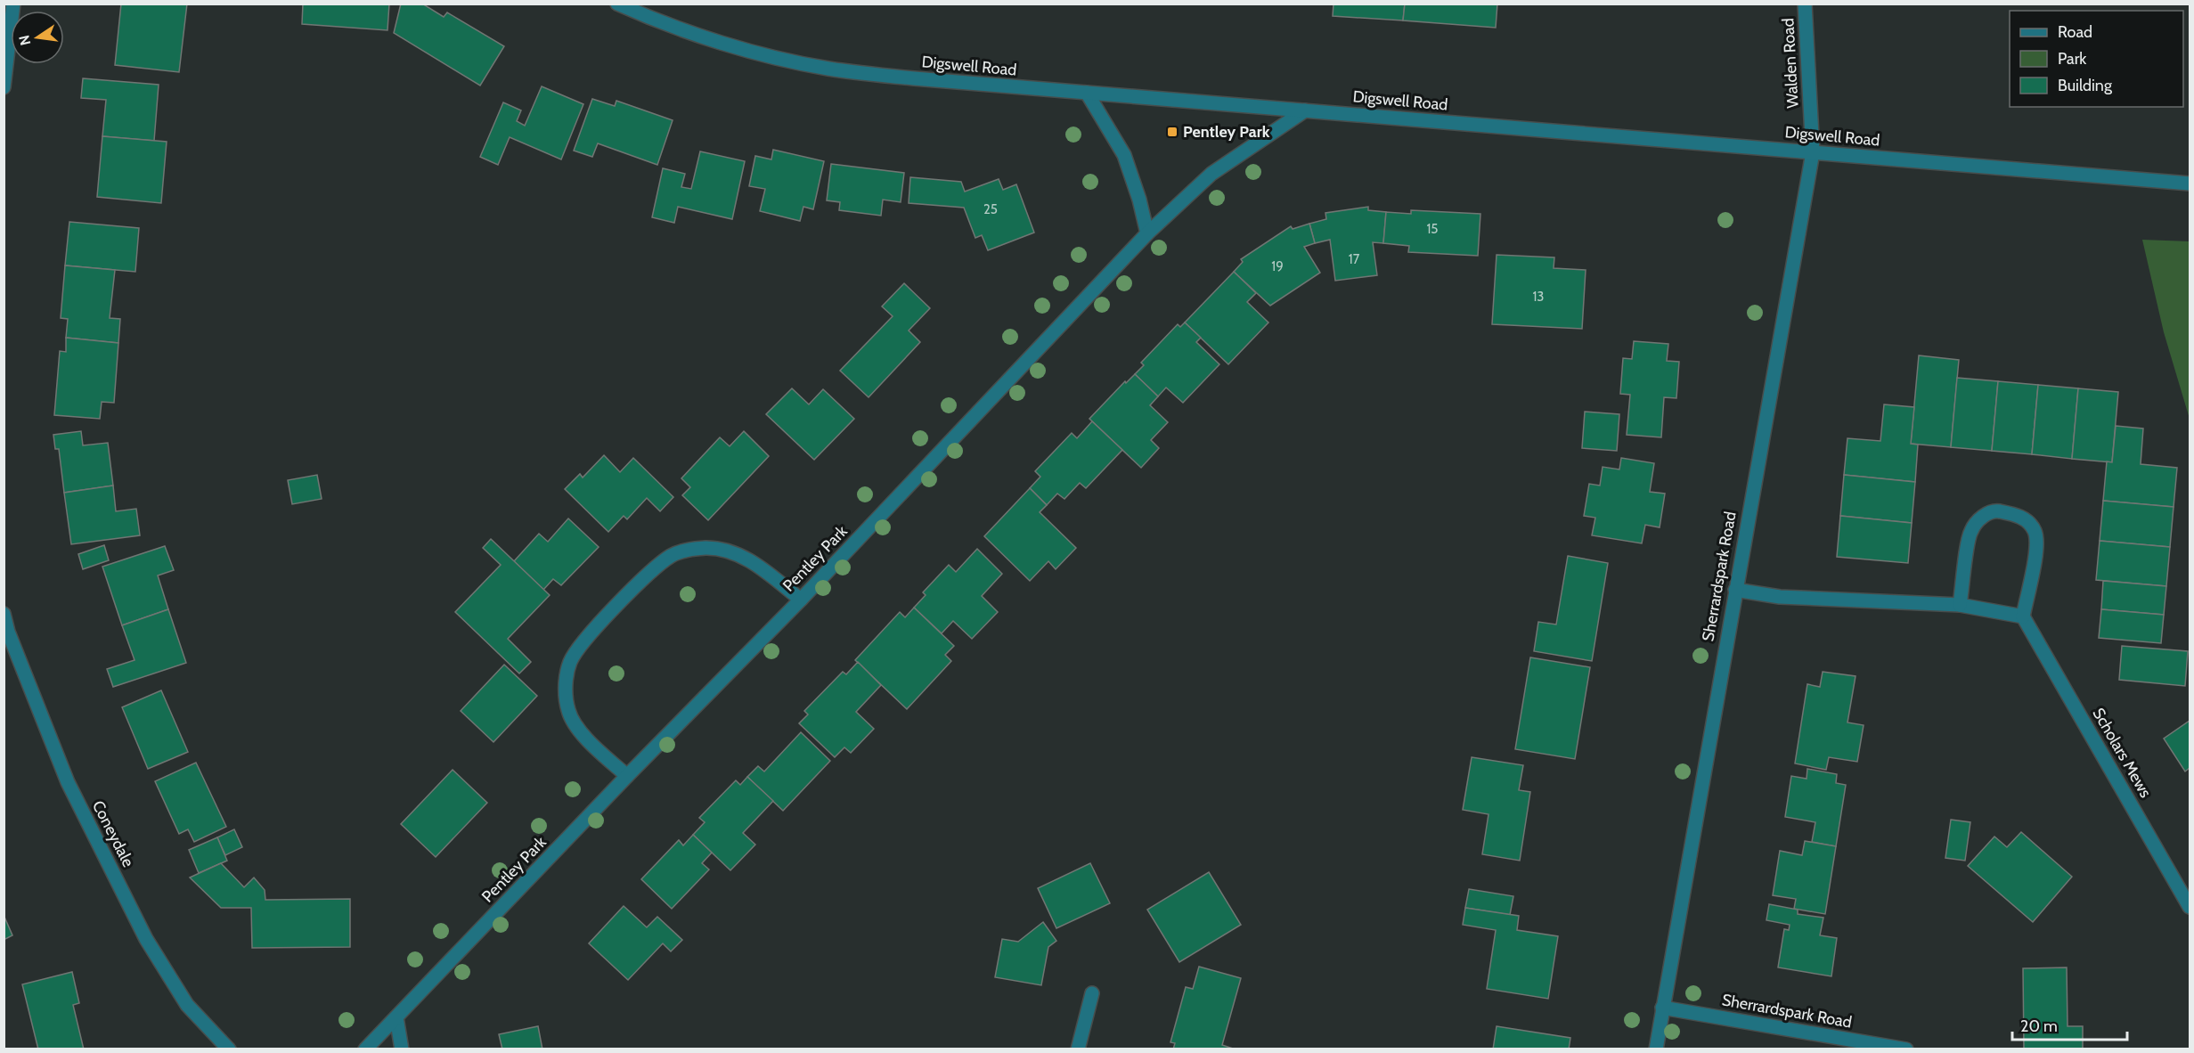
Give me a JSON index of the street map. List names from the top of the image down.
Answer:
{
  "streets": {
    "street": [
      "Walden Road",
      "Digswell Road",
      "Pentley Park",
      "Sherrardspark Road",
      "Scholars Mews",
      "Coneydale"
    ]
  },
  "crossings": [
    ["Walden Road", "Digswell Road"],
    ["Walden Road", "Sherrardspark Road"],
    ["Digswell Road", "Pentley Park"],
    ["Digswell Road", "Sherrardspark Road"]
  ],
  "places": {
    "transit": ["Pentley Park"]
  },
  "house_numbers": [
    "25",
    "15",
    "17",
    "19",
    "13"
  ],
  "legend": ["Road", "Park", "Building"],
  "scale_bar": "20 m",
  "north": "left"
}
